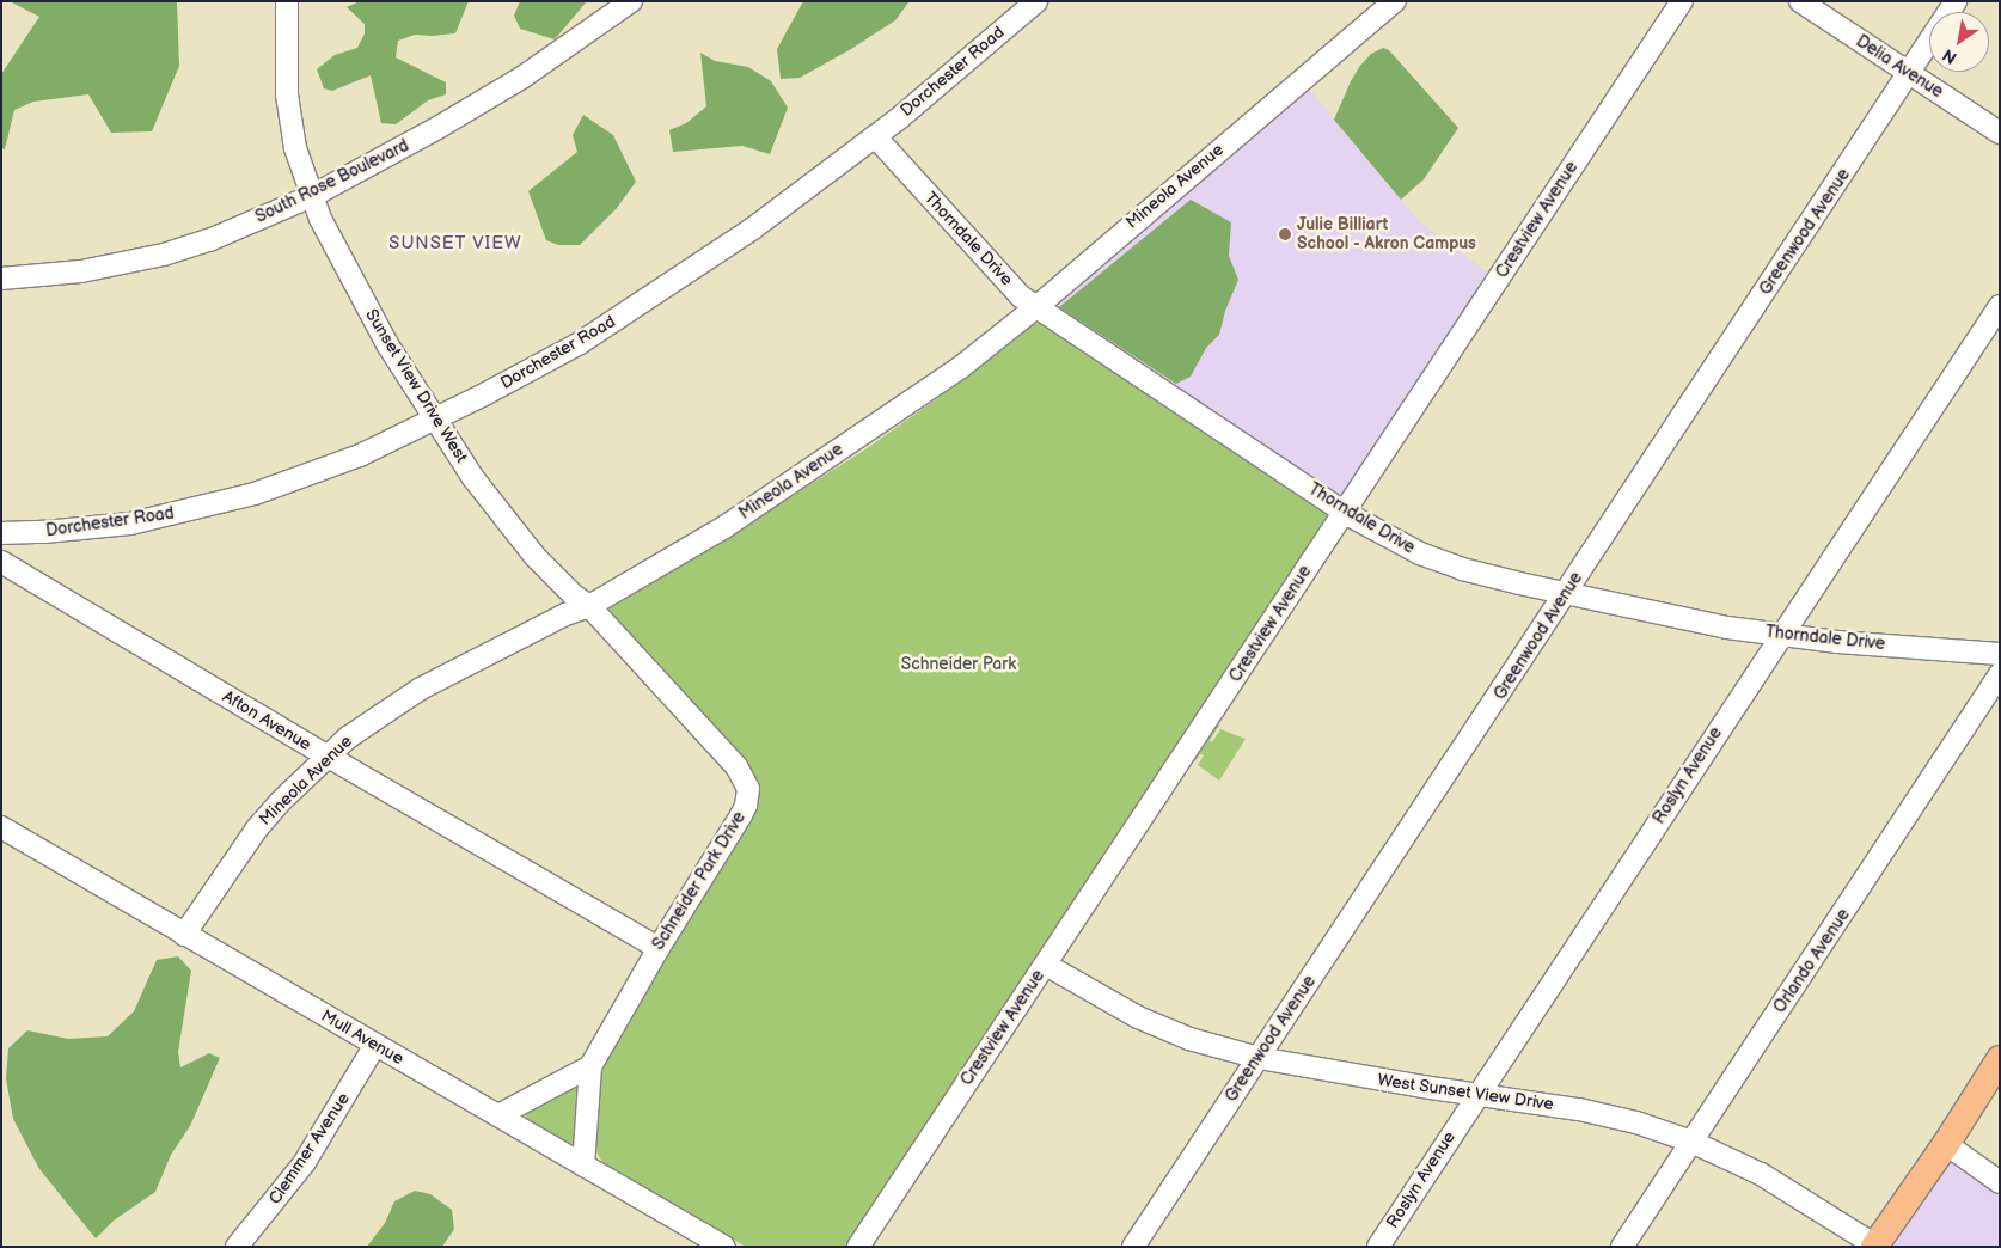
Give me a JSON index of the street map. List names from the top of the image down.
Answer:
{
  "streets": {
    "street": [
      "Delia Avenue",
      "Dorchester Road",
      "South Rose Boulevard",
      "Mineola Avenue",
      "Crestview Avenue",
      "Greenwood Avenue",
      "Thorndale Drive",
      "Sunset View Drive West",
      "Afton Avenue",
      "Roslyn Avenue",
      "Schneider Park Drive",
      "Orlando Avenue",
      "Mull Avenue",
      "West Sunset View Drive",
      "Clemmer Avenue"
    ]
  },
  "crossings": [
    ["Delia Avenue", "Greenwood Avenue"],
    ["Dorchester Road", "Thorndale Drive"],
    ["Dorchester Road", "Sunset View Drive West"],
    ["South Rose Boulevard", "Sunset View Drive West"],
    ["Mineola Avenue", "Thorndale Drive"],
    ["Mineola Avenue", "Sunset View Drive West"],
    ["Mineola Avenue", "Afton Avenue"],
    ["Mineola Avenue", "Mull Avenue"],
    ["Crestview Avenue", "Thorndale Drive"],
    ["Crestview Avenue", "West Sunset View Drive"],
    ["Greenwood Avenue", "Thorndale Drive"],
    ["Greenwood Avenue", "West Sunset View Drive"],
    ["Thorndale Drive", "Roslyn Avenue"],
    ["Sunset View Drive West", "Schneider Park Drive"],
    ["Afton Avenue", "Schneider Park Drive"],
    ["Roslyn Avenue", "West Sunset View Drive"],
    ["Schneider Park Drive", "Mull Avenue"],
    ["Orlando Avenue", "West Sunset View Drive"],
    ["Mull Avenue", "Clemmer Avenue"]
  ],
  "districts": ["SUNSET VIEW"],
  "parks": ["Schneider Park"],
  "places": ["Julie Billiart School - Akron Campus"],
  "north": "bottom left"
}
